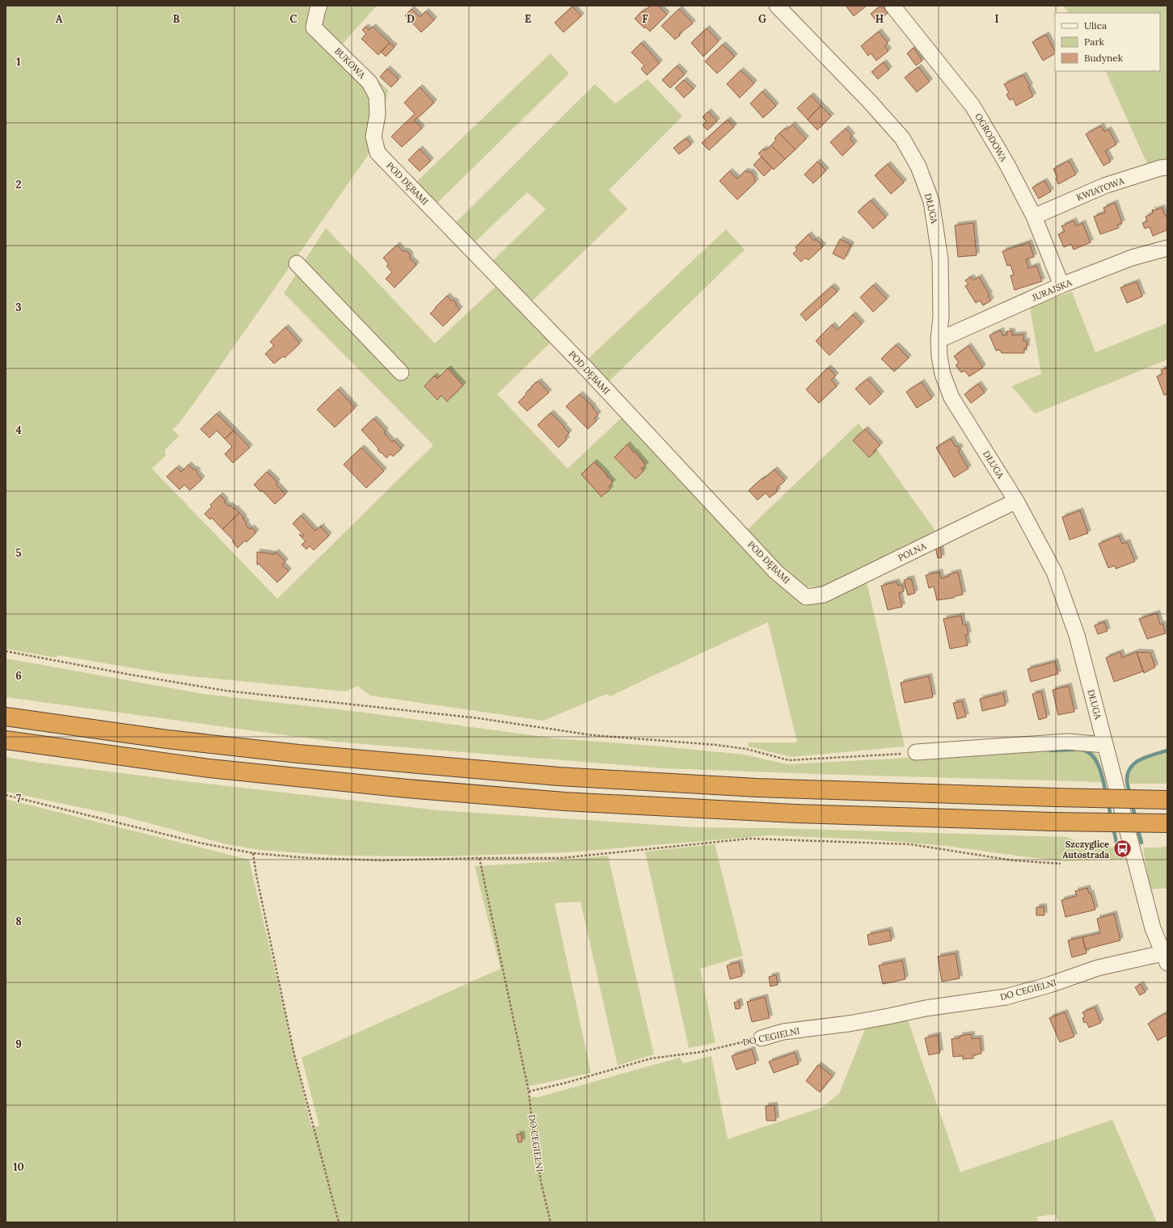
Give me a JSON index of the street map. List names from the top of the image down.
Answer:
{
  "streets": {
    "street": [
      "BUKOWA",
      "OGRODOWA",
      "POD DĘBAMI",
      "KWIATOWA",
      "DŁUGA",
      "JURAJSKA",
      "POLNA",
      "DO CEGIELNI"
    ]
  },
  "crossings": [
    ["BUKOWA", "POD DĘBAMI"],
    ["OGRODOWA", "KWIATOWA"],
    ["OGRODOWA", "JURAJSKA"],
    ["POD DĘBAMI", "POLNA"],
    ["DŁUGA", "JURAJSKA"],
    ["DŁUGA", "POLNA"],
    ["DŁUGA", "DO CEGIELNI"]
  ],
  "places": {
    "bus stop": ["Szczyglice Autostrada"]
  },
  "legend": ["Ulica", "Park", "Budynek"],
  "grid": {
    "columns": [
      "A",
      "B",
      "C",
      "D",
      "E",
      "F",
      "G",
      "H",
      "I"
    ],
    "rows": [
      "1",
      "2",
      "3",
      "4",
      "5",
      "6",
      "7",
      "8",
      "9",
      "10"
    ]
  }
}
